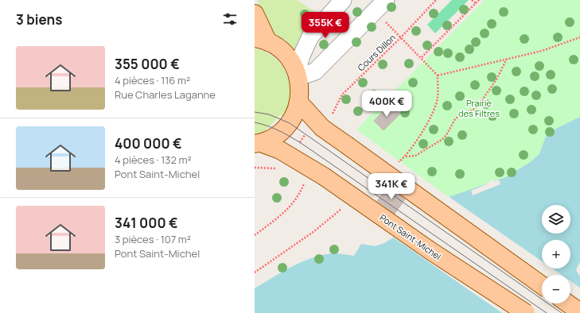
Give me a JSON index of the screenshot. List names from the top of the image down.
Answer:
{
  "streets": {
    "main road": ["Pont Saint-Michel"],
    "path": ["Cours Dillon"]
  },
  "crossings": [
    ["Cours Dillon", "Pont Saint-Michel"]
  ],
  "parks": ["Prairie des Filtres"],
  "page": {
    "heading": "3 biens",
    "price": ["355K €", "400K €", "341K €"],
    "list": [
      {
        "name": "355 000 €",
        "note": "4 pièces · 116 m² · Rue Charles Laganne"
      },
      {
        "name": "400 000 €",
        "note": "4 pièces · 132 m² · Pont Saint-Michel"
      },
      {
        "name": "341 000 €",
        "note": "3 pièces · 107 m² · Pont Saint-Michel"
      }
    ],
    "map_buttons": ["+", "−"]
  }
}
